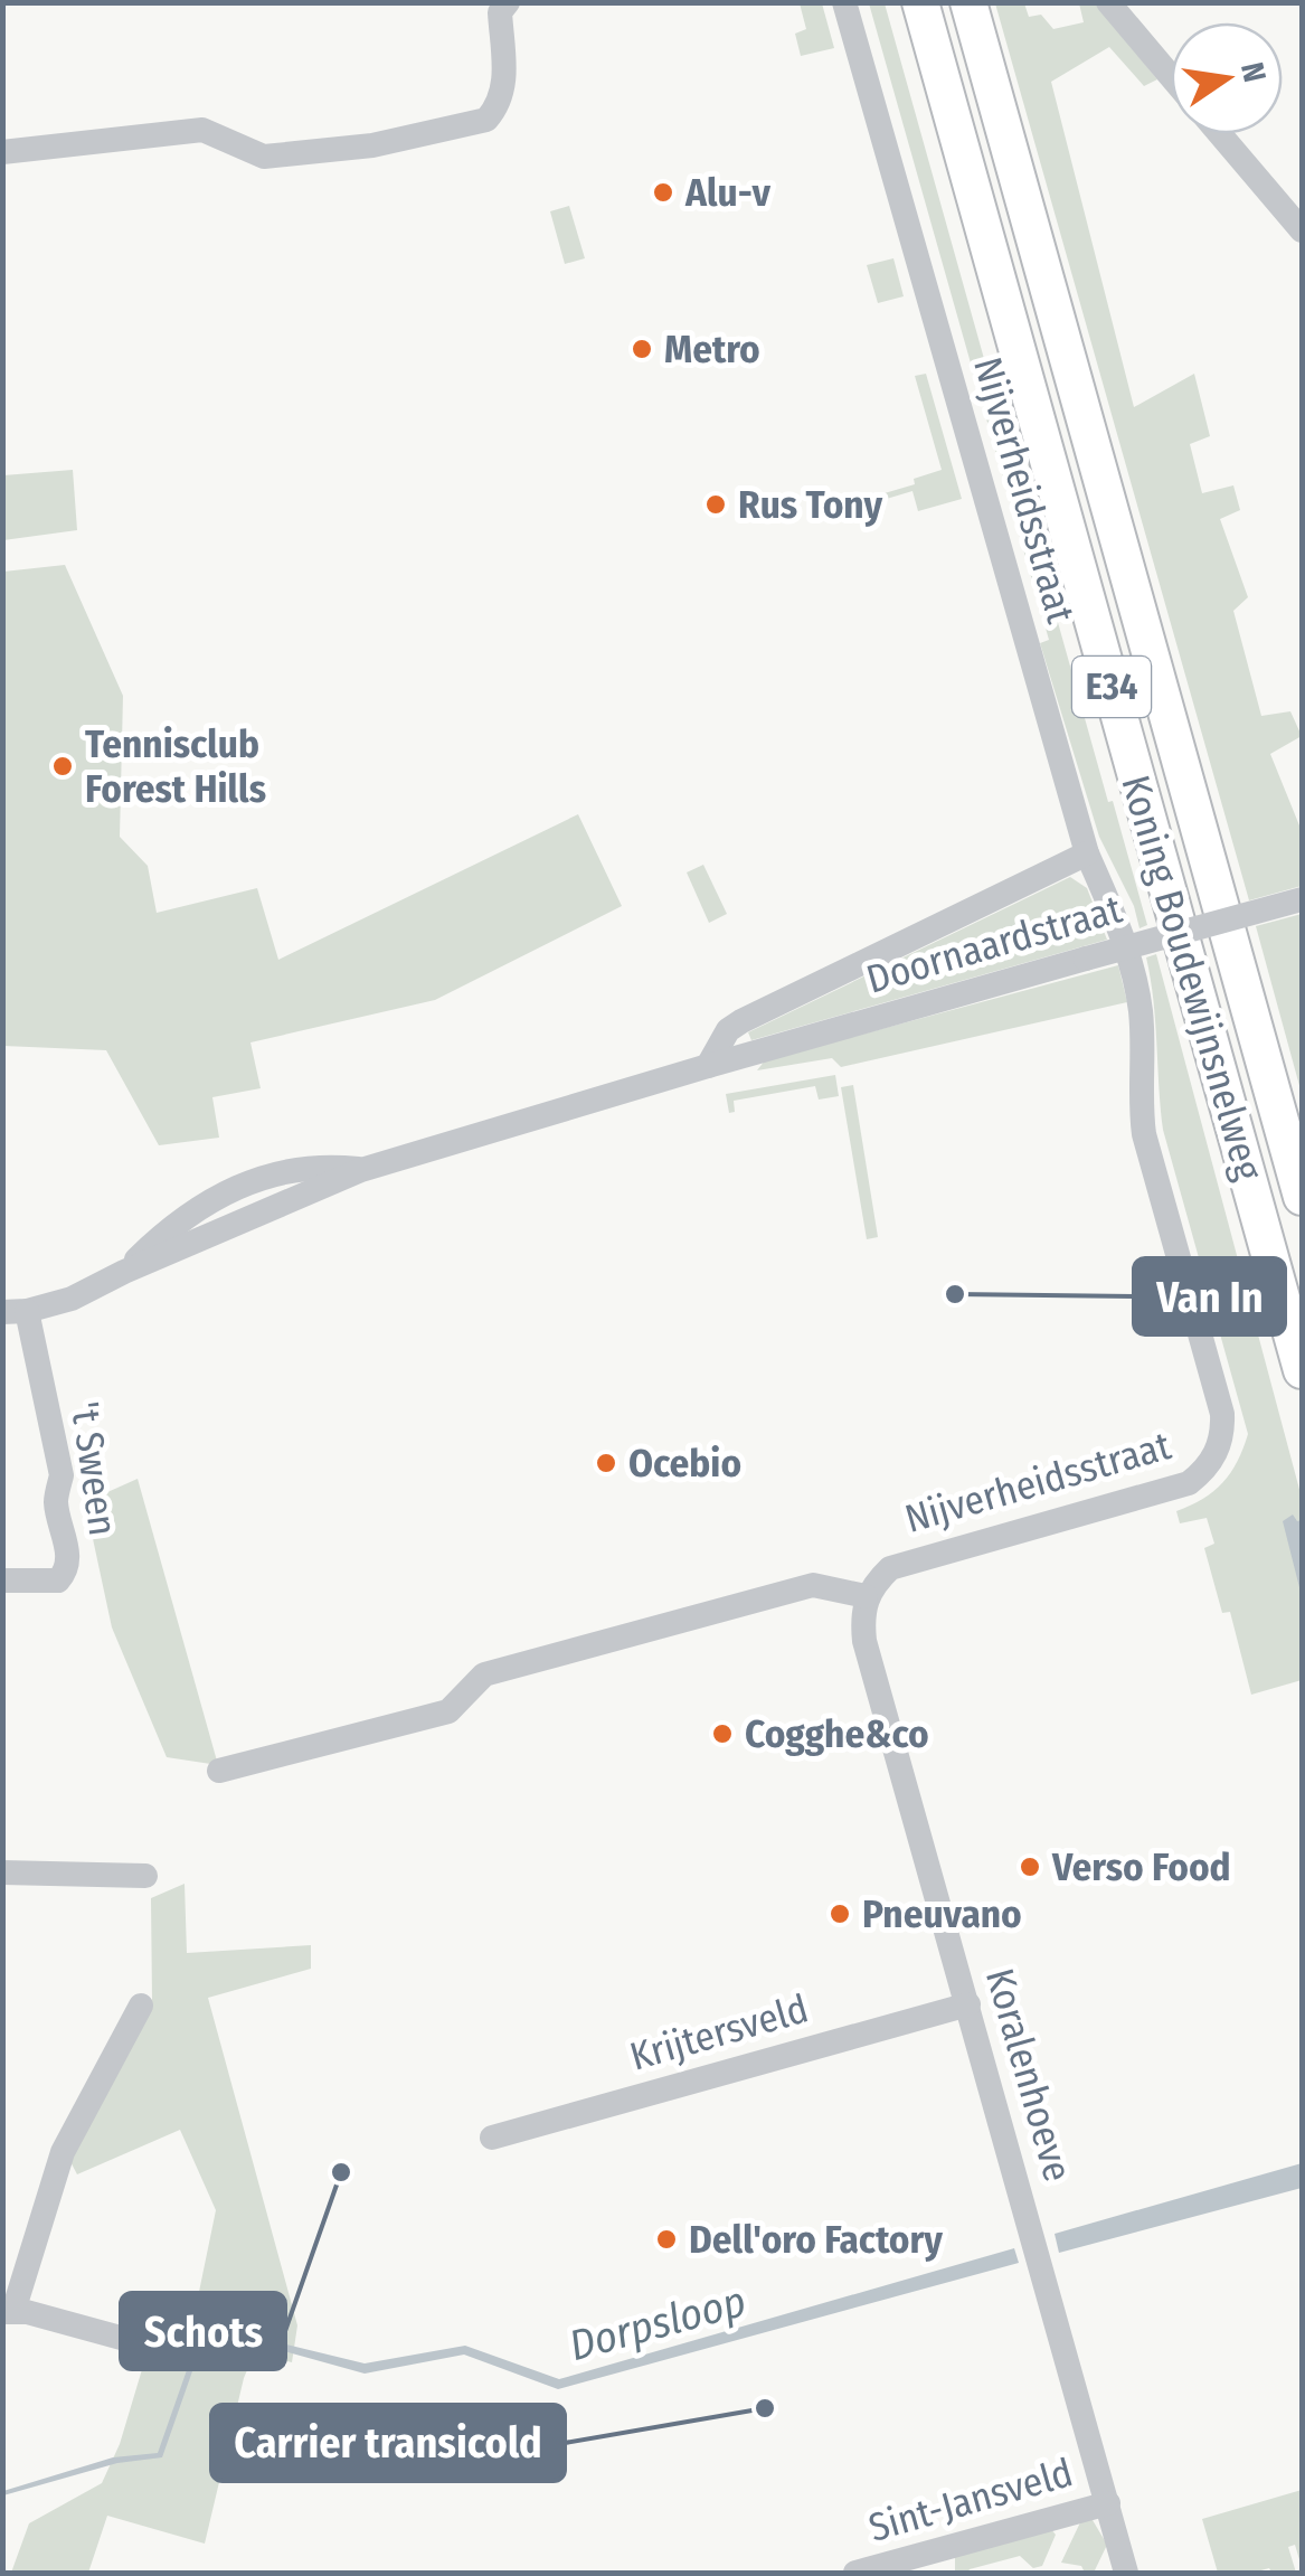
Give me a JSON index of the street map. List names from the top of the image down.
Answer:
{
  "streets": {
    "highway": ["E34", "Koning Boudewijnsnelweg"],
    "street": [
      "Nijverheidsstraat",
      "Doornaardstraat",
      "'t Sween",
      "Krijtersveld",
      "Koralenhoeve",
      "Sint-Jansveld"
    ]
  },
  "crossings": [
    ["Nijverheidsstraat", "Doornaardstraat"],
    ["Nijverheidsstraat", "Koralenhoeve"],
    ["Doornaardstraat", "'t Sween"],
    ["Krijtersveld", "Koralenhoeve"],
    ["Koralenhoeve", "Sint-Jansveld"]
  ],
  "water": ["Dorpsloop"],
  "places": [
    "Alu-v",
    "Metro",
    "Rus Tony",
    "Tennisclub Forest Hills",
    "Van In",
    "Ocebio",
    "Cogghe&co",
    "Verso Food",
    "Pneuvano",
    "Schots",
    "Dell'oro Factory",
    "Carrier transicold"
  ],
  "north": "right"
}
